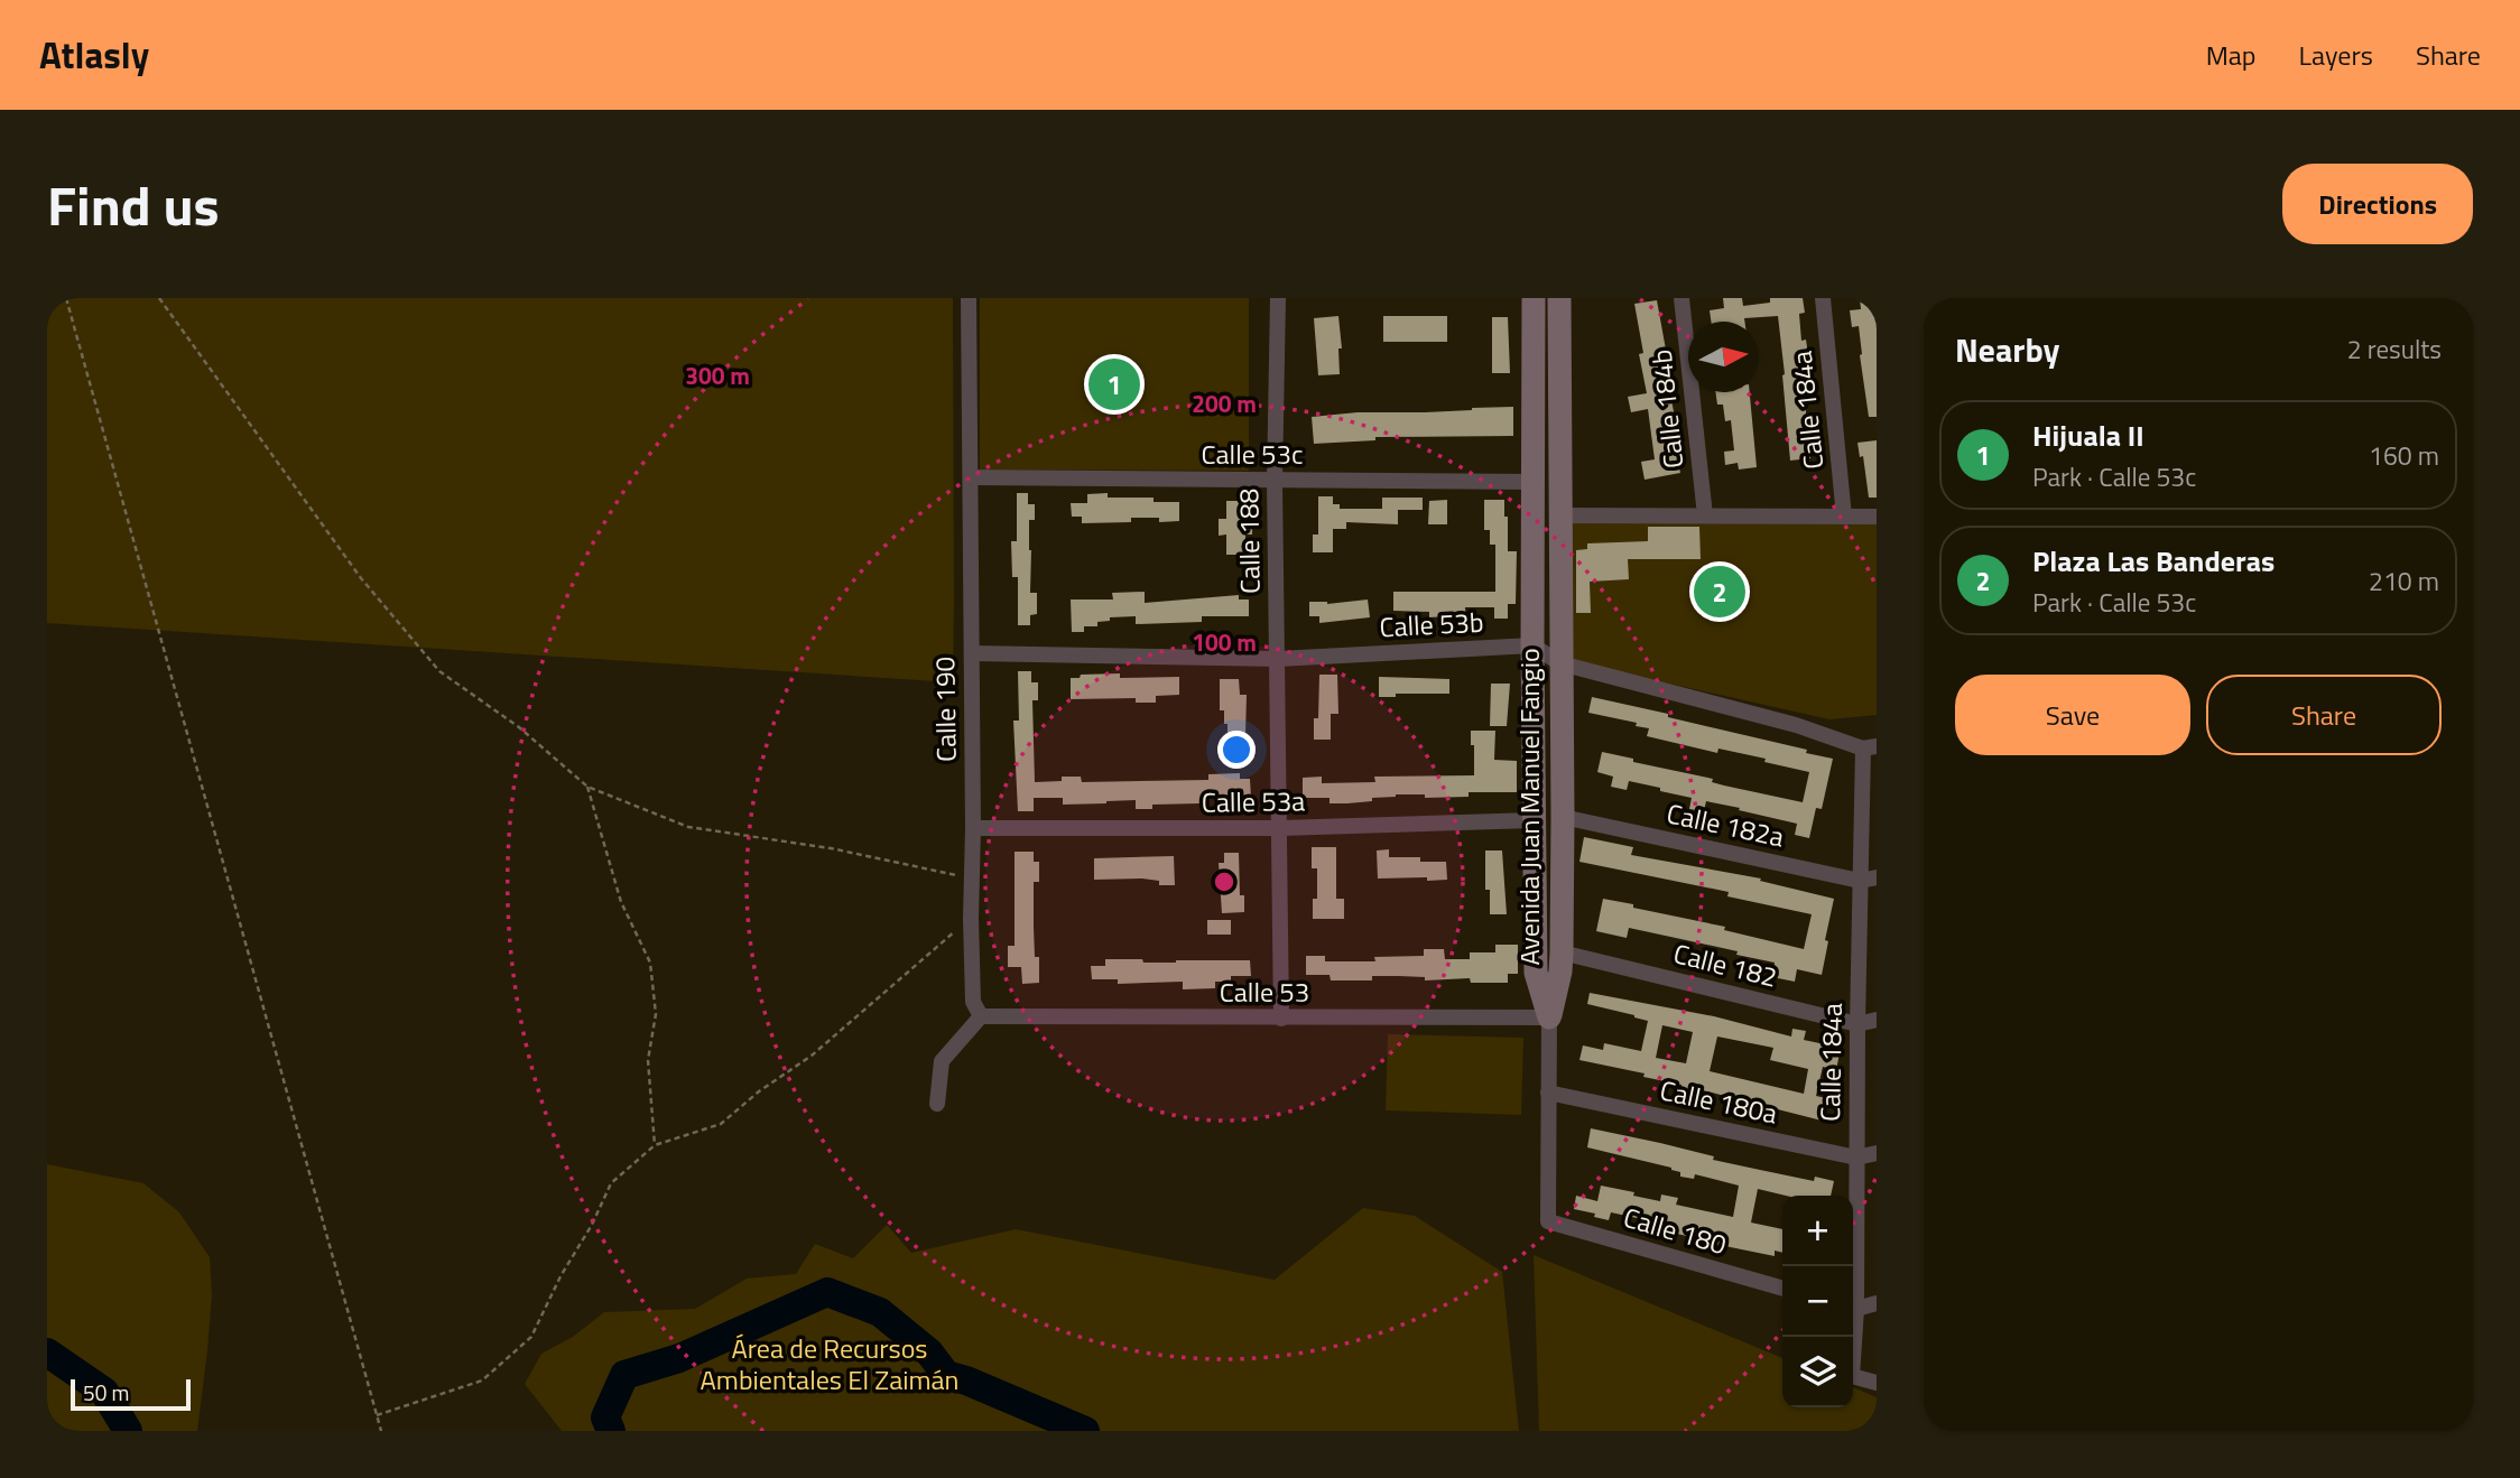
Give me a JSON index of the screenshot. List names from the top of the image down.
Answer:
{
  "streets": {
    "main road": ["Avenida Juan Manuel Fangio"],
    "street": [
      "Calle 184b",
      "Calle 184a",
      "Calle 53c",
      "Calle 188",
      "Calle 53b",
      "Calle 190",
      "Calle 53a",
      "Calle 182a",
      "Calle 182",
      "Calle 53",
      "Calle 180a",
      "Calle 180"
    ]
  },
  "crossings": [
    ["Calle 184a", "Calle 182a"],
    ["Calle 184a", "Calle 182"],
    ["Calle 184a", "Calle 180a"],
    ["Calle 53c", "Calle 188"],
    ["Calle 53c", "Calle 190"],
    ["Calle 53c", "Avenida Juan Manuel Fangio"],
    ["Calle 188", "Calle 53b"],
    ["Calle 188", "Calle 53a"],
    ["Calle 188", "Calle 53"],
    ["Calle 53b", "Calle 190"],
    ["Calle 53b", "Avenida Juan Manuel Fangio"],
    ["Calle 190", "Calle 53a"],
    ["Calle 190", "Calle 53"],
    ["Calle 53a", "Avenida Juan Manuel Fangio"],
    ["Avenida Juan Manuel Fangio", "Calle 182a"],
    ["Avenida Juan Manuel Fangio", "Calle 182"],
    ["Avenida Juan Manuel Fangio", "Calle 53"],
    ["Calle 180a", "Calle 180"]
  ],
  "parks": ["Área de Recursos Ambientales El Zaimán"],
  "scale_bar": "50 m",
  "north": "right",
  "page": {
    "header": "Atlasly",
    "nav": ["Map", "Layers", "Share"],
    "title": "Find us",
    "buttons": [
      "Directions",
      ["Save", "Share"]
    ],
    "heading": ["Nearby", "2 results"],
    "pins": ["1", "2"],
    "list": [
      {
        "mark": "1",
        "name": "Hijuala II",
        "note": "Park · Calle 53c",
        "value": "160 m"
      },
      {
        "mark": "2",
        "name": "Plaza Las Banderas",
        "note": "Park · Calle 53c",
        "value": "210 m"
      }
    ],
    "map_buttons": ["+", "−"],
    "scale": "50 m"
  },
  "rings": ["300 m", "200 m", "100 m"]
}
